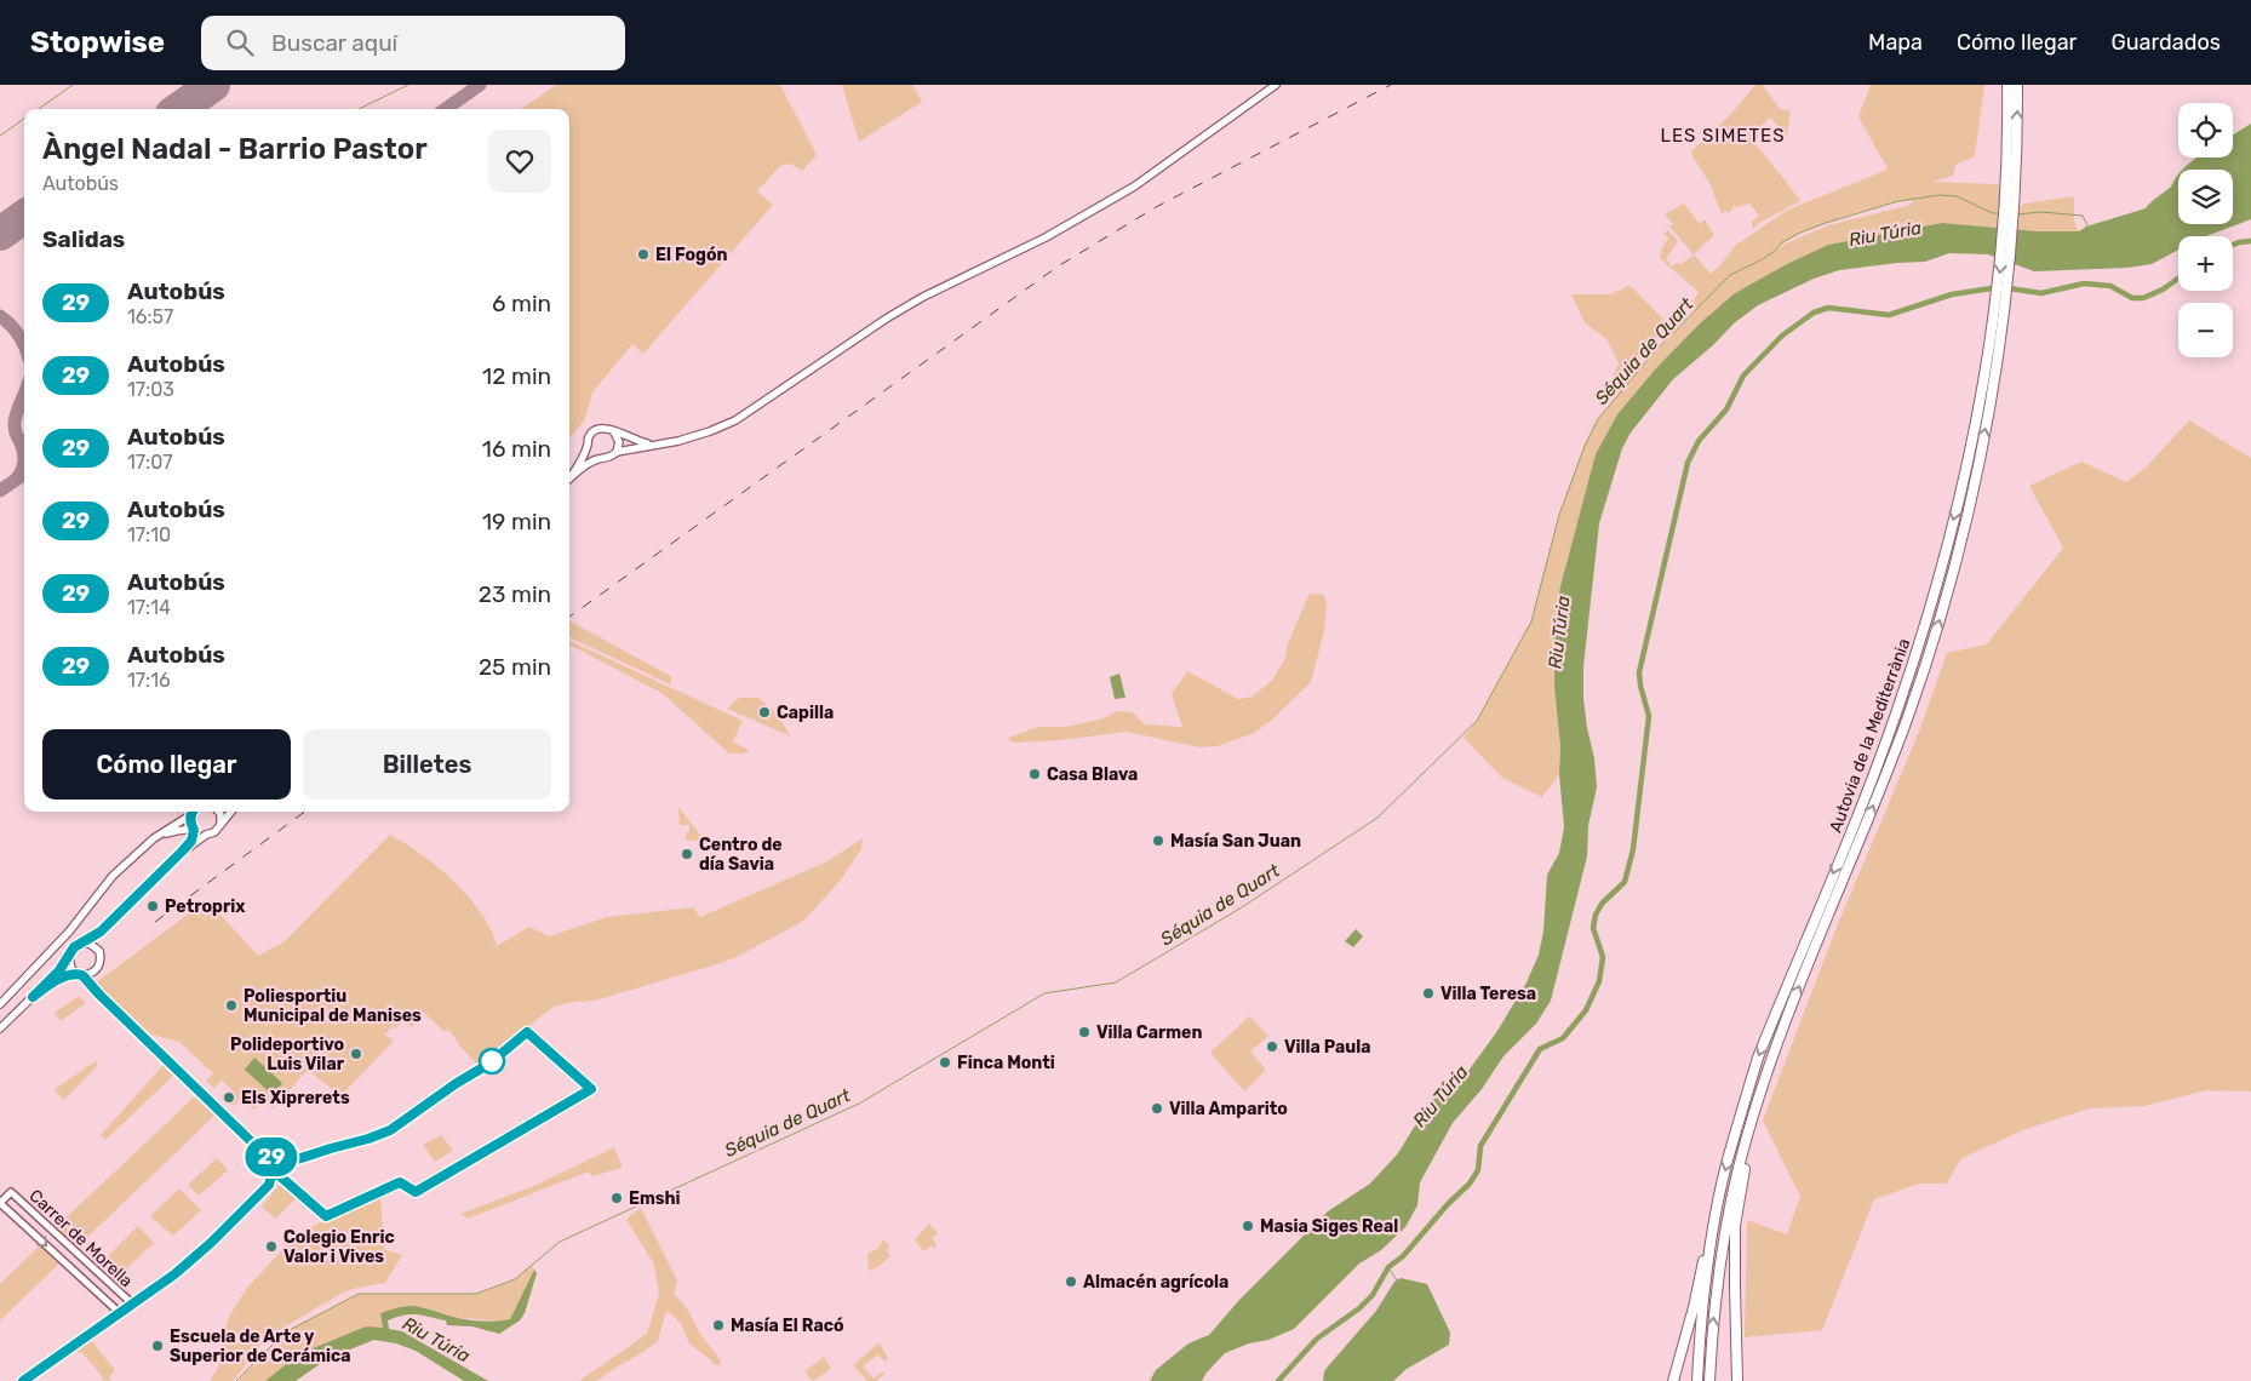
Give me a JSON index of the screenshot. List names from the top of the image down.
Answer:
{
  "streets": {
    "highway": ["Autovia de la Mediterrània"],
    "street": ["Carrer de Morella"]
  },
  "districts": ["LES SIMETES"],
  "water": ["Riu Túria", "Séquia de Quart"],
  "places": [
    "El Fogón",
    "Capilla",
    "Casa Blava",
    "Masía San Juan",
    "Centro de día Savia",
    "Petroprix",
    "Villa Teresa",
    "Poliesportiu Municipal de Manises",
    "Villa Carmen",
    "Villa Paula",
    "Polideportivo Luis Vilar",
    "Finca Monti",
    "Els Xiprerets",
    "Villa Amparito",
    "Emshi",
    "Masia Siges Real",
    "Colegio Enric Valor i Vives",
    "Almacén agrícola",
    "Masía El Racó",
    "Escuela de Arte y Superior de Cerámica"
  ],
  "lines": ["bus line 29"],
  "page": {
    "header": "Stopwise",
    "search": "Buscar aquí",
    "nav": ["Mapa", "Cómo llegar", "Guardados"],
    "on_map": "29",
    "map_buttons": ["+", "−"],
    "heading": [
      ["Àngel Nadal - Barrio Pastor", "Autobús"],
      "Salidas"
    ],
    "list": [
      {
        "mark": "29",
        "name": "Autobús",
        "note": "16:57",
        "value": "6 min"
      },
      {
        "mark": "29",
        "name": "Autobús",
        "note": "17:03",
        "value": "12 min"
      },
      {
        "mark": "29",
        "name": "Autobús",
        "note": "17:07",
        "value": "16 min"
      },
      {
        "mark": "29",
        "name": "Autobús",
        "note": "17:10",
        "value": "19 min"
      },
      {
        "mark": "29",
        "name": "Autobús",
        "note": "17:14",
        "value": "23 min"
      },
      {
        "mark": "29",
        "name": "Autobús",
        "note": "17:16",
        "value": "25 min"
      }
    ],
    "buttons": ["Cómo llegar", "Billetes"]
  }
}
